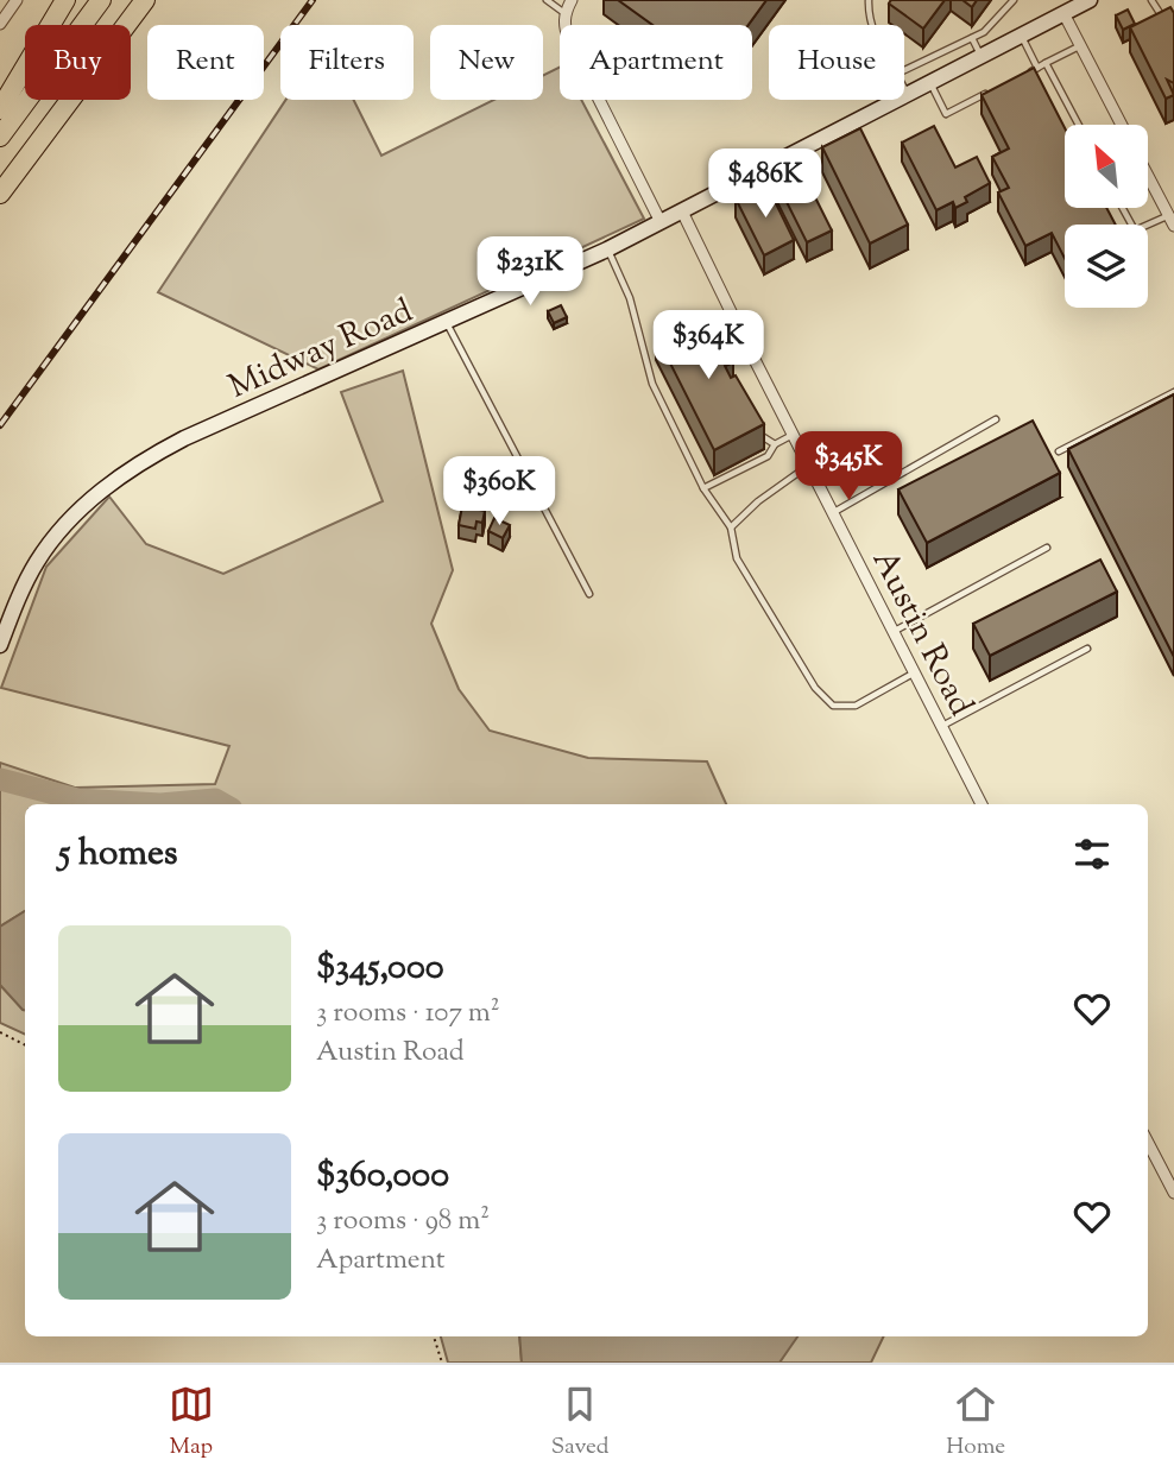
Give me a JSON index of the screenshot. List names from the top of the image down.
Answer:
{
  "streets": {
    "main road": ["Midway Road"],
    "street": ["Austin Road"]
  },
  "crossings": [
    ["Midway Road", "Austin Road"]
  ],
  "north": "top left",
  "page": {
    "chip": [
      "Buy",
      "Rent",
      "Filters",
      "New",
      "Apartment",
      "House"
    ],
    "price": [
      "$486K",
      "$231K",
      "$364K",
      "$345K",
      "$360K"
    ],
    "heading": "5 homes",
    "list": [
      {
        "name": "$345,000",
        "note": "3 rooms · 107 m² · Austin Road"
      },
      {
        "name": "$360,000",
        "note": "3 rooms · 98 m² · Apartment"
      }
    ],
    "tabs": ["Map", "Saved", "Home"]
  }
}
